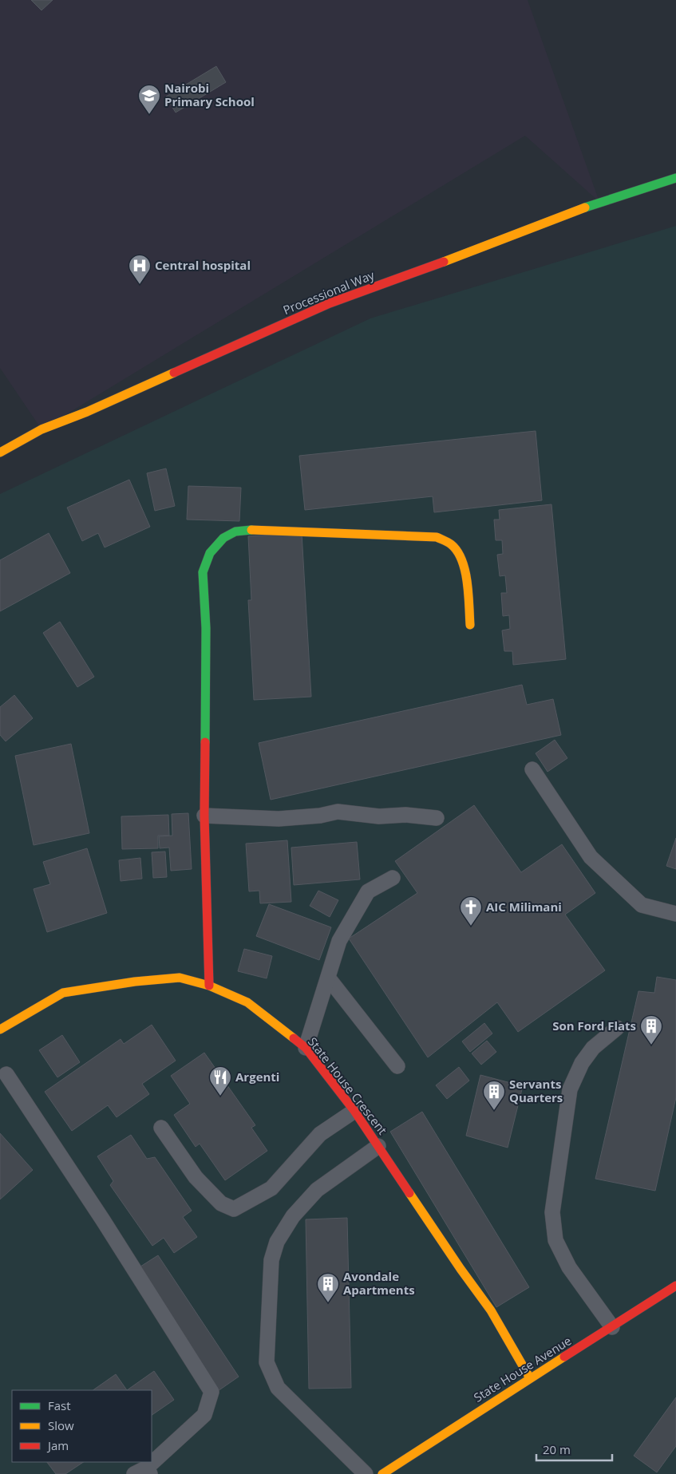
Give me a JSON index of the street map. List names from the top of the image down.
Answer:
{
  "streets": {
    "street": ["Processional Way", "State House Crescent", "State House Avenue"]
  },
  "crossings": [
    ["State House Crescent", "State House Avenue"]
  ],
  "places": {
    "school or university": ["Nairobi Primary School"],
    "hospital": ["Central hospital"],
    "church": ["AIC Milimani"],
    "building": ["Son Ford Flats", "Servants Quarters", "Avondale Apartments"],
    "restaurant": ["Argenti"]
  },
  "legend": ["Fast", "Slow", "Jam"],
  "scale_bar": "20 m"
}
